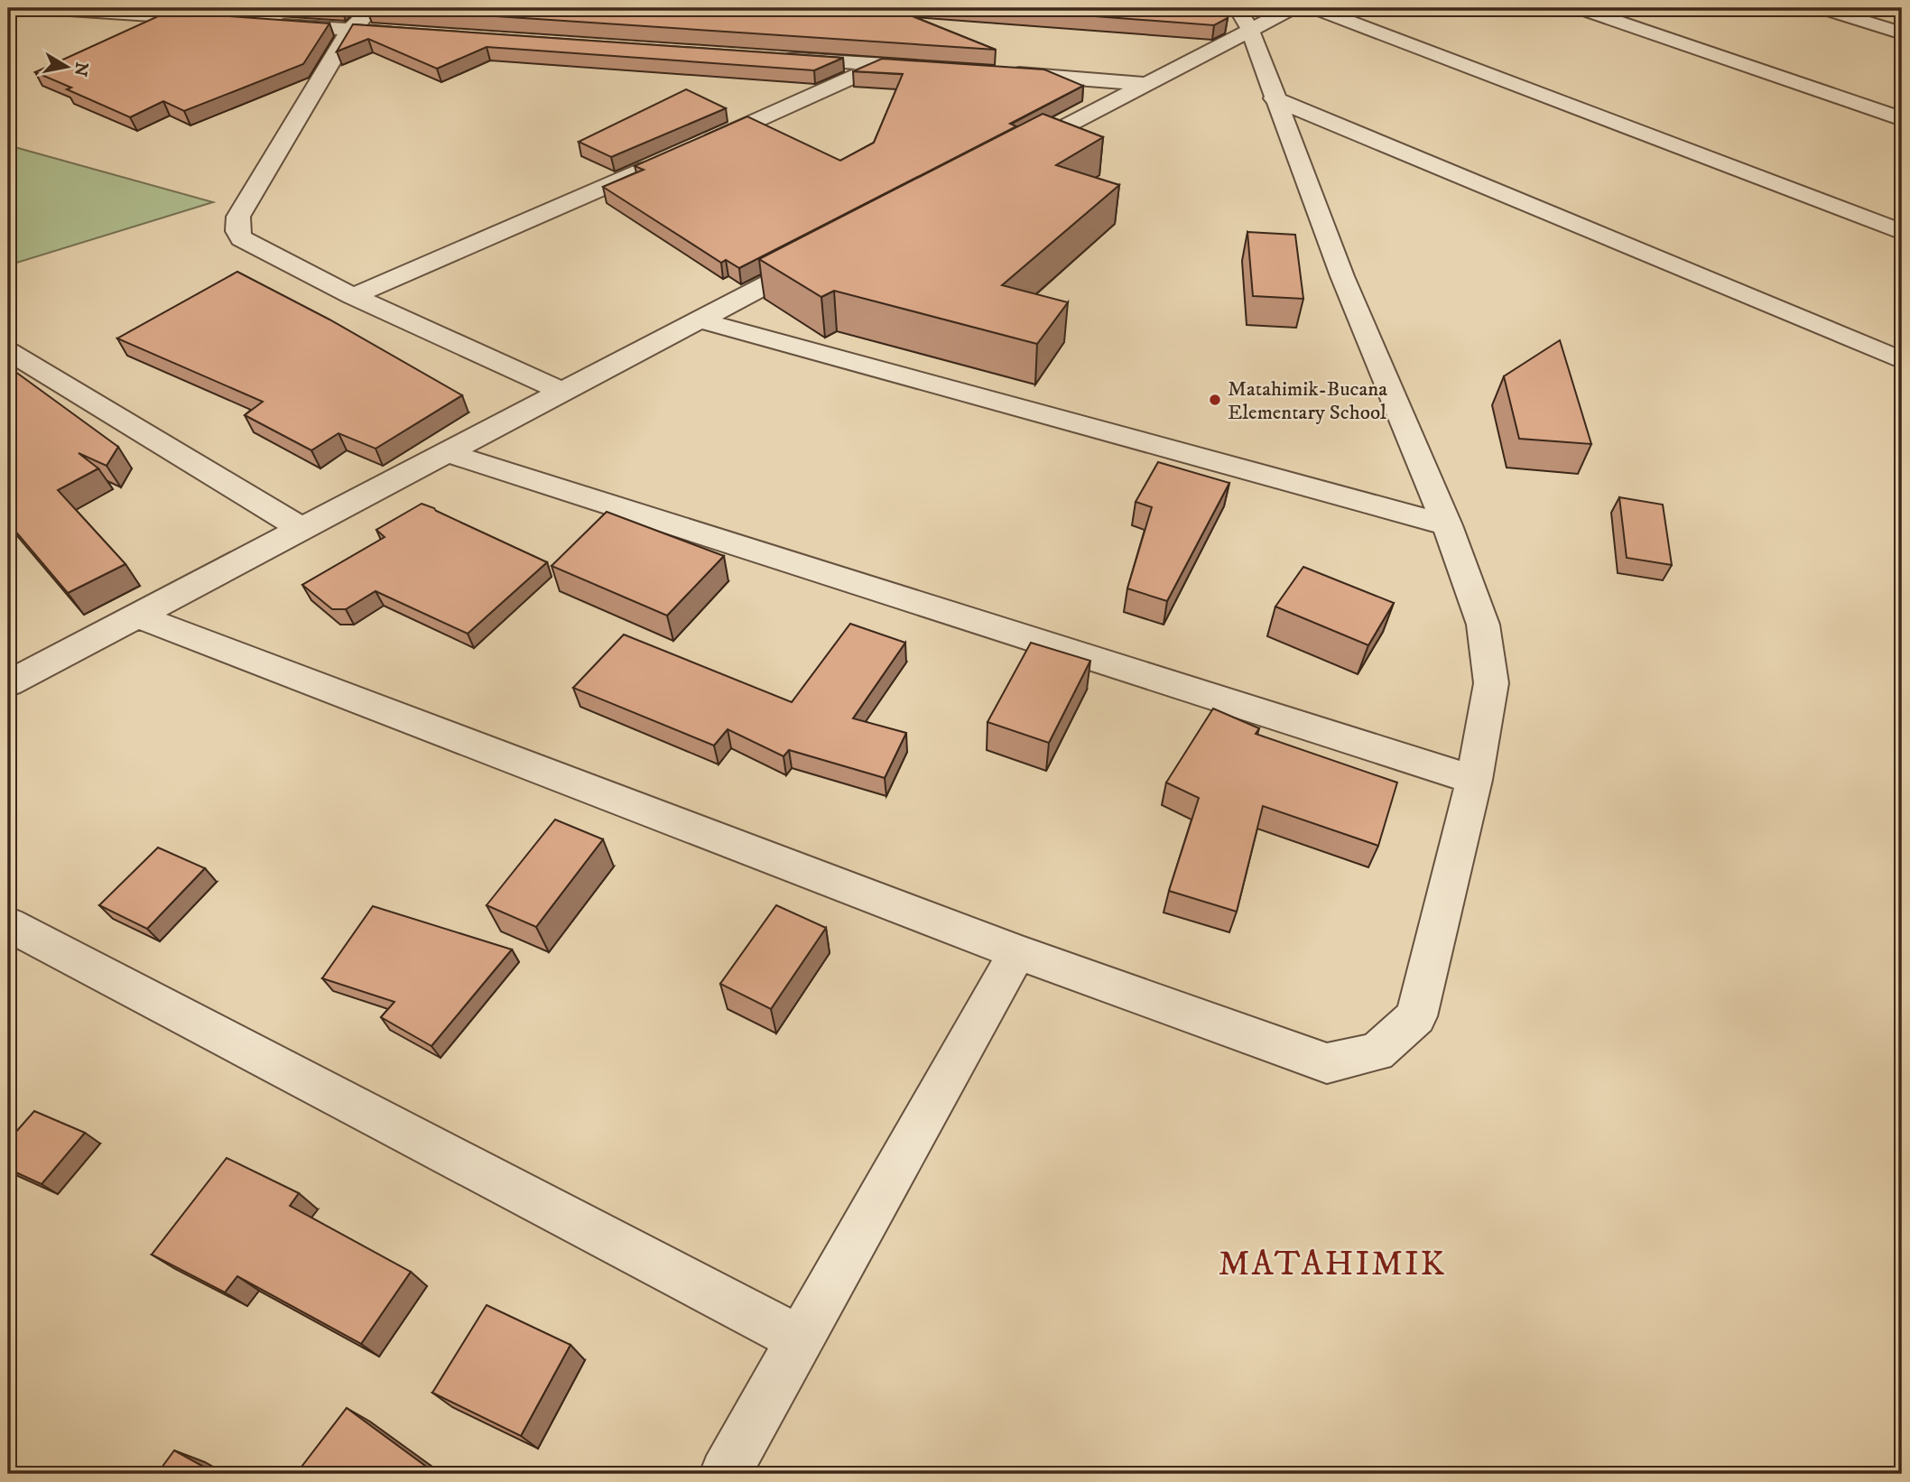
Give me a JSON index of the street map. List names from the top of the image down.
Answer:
{
  "districts": ["MATAHIMIK"],
  "places": ["Matahimik-Bucana Elementary School"],
  "north": "right"
}
